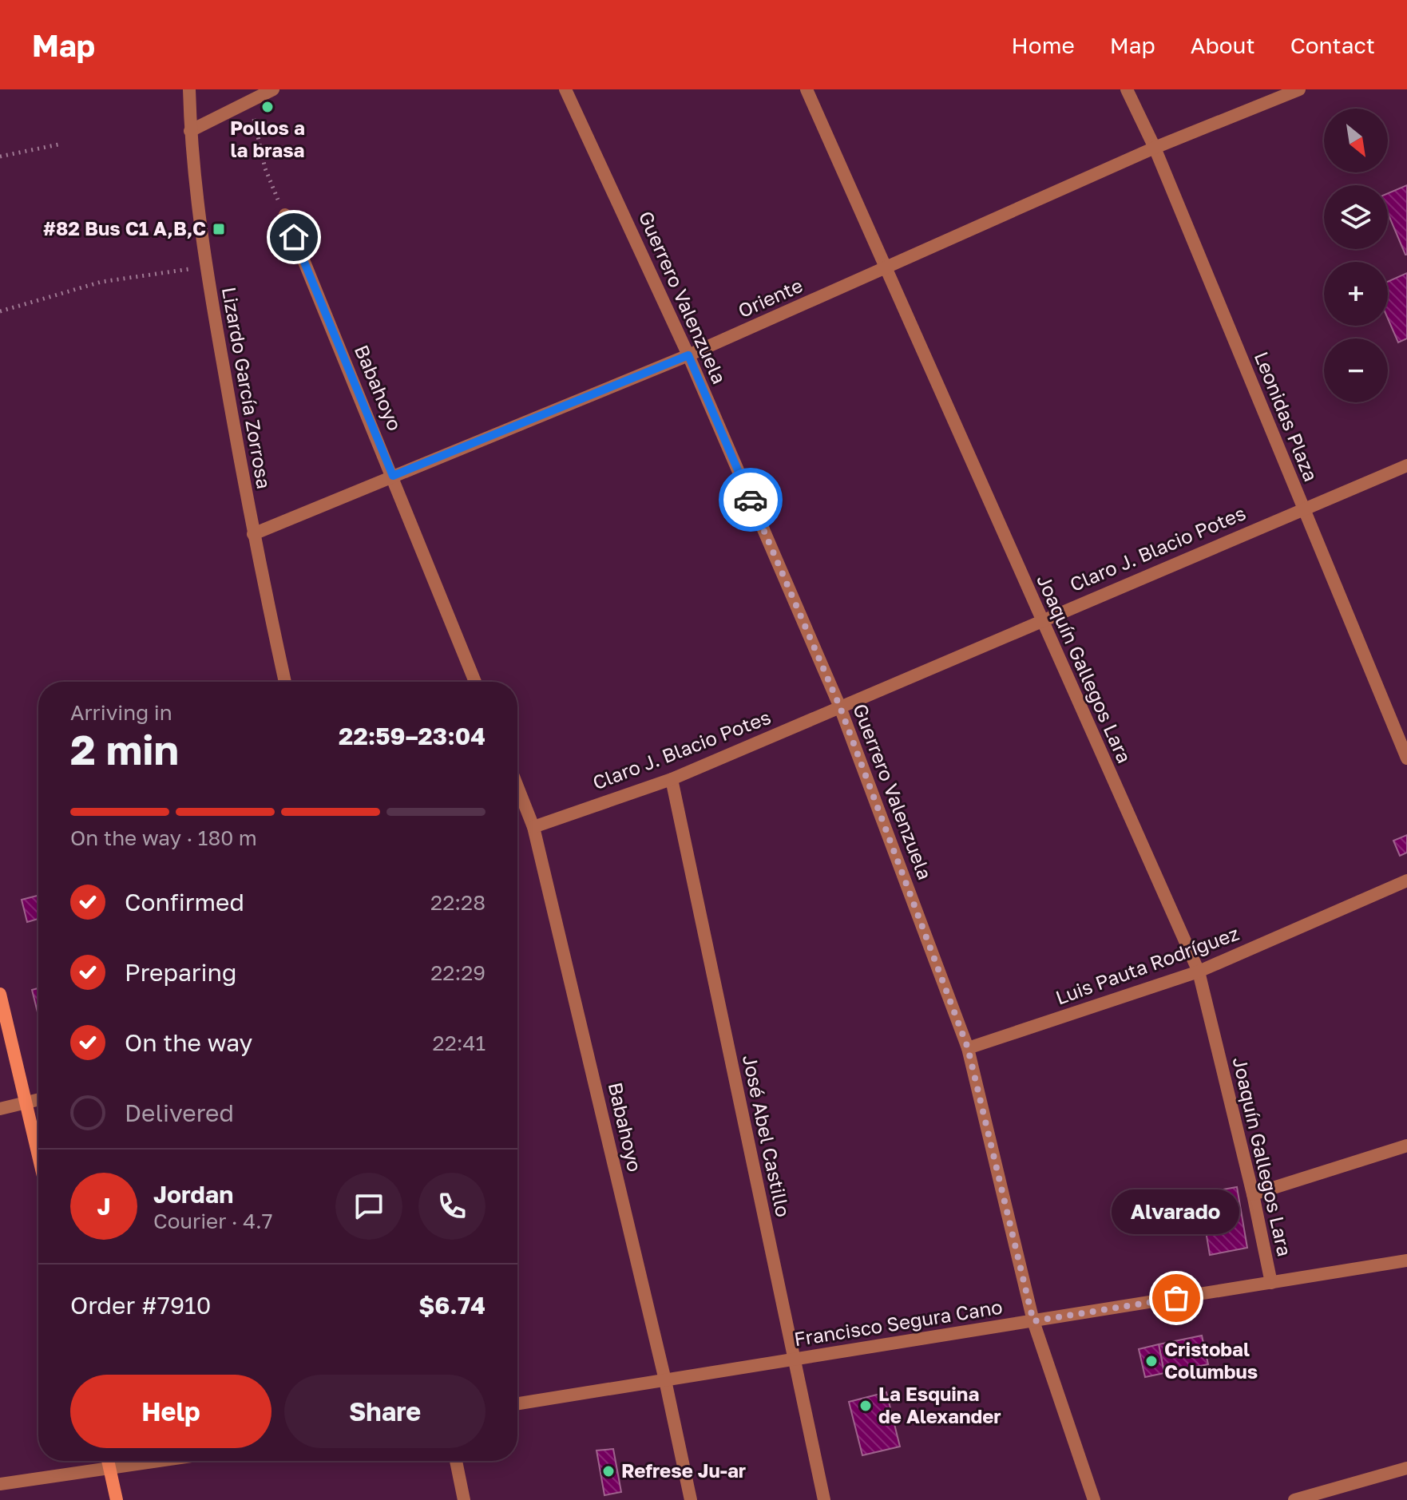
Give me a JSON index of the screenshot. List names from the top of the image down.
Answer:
{
  "streets": {
    "street": [
      "Guerrero Valenzuela",
      "Oriente",
      "Lizardo García Zorrosa",
      "Babahoyo",
      "Leonidas Plaza",
      "Claro J. Blacio Potes",
      "Joaquín Gallegos Lara",
      "Luis Pauta Rodríguez",
      "José Abel Castillo",
      "Francisco Segura Cano"
    ]
  },
  "crossings": [
    ["Guerrero Valenzuela", "Oriente"],
    ["Guerrero Valenzuela", "Claro J. Blacio Potes"],
    ["Guerrero Valenzuela", "Luis Pauta Rodríguez"],
    ["Guerrero Valenzuela", "Francisco Segura Cano"],
    ["Oriente", "Lizardo García Zorrosa"],
    ["Oriente", "Babahoyo"],
    ["Oriente", "Leonidas Plaza"],
    ["Oriente", "Joaquín Gallegos Lara"],
    ["Babahoyo", "Claro J. Blacio Potes"],
    ["Babahoyo", "Francisco Segura Cano"],
    ["Leonidas Plaza", "Claro J. Blacio Potes"],
    ["Claro J. Blacio Potes", "Joaquín Gallegos Lara"],
    ["Claro J. Blacio Potes", "José Abel Castillo"],
    ["Joaquín Gallegos Lara", "Luis Pauta Rodríguez"],
    ["Joaquín Gallegos Lara", "Francisco Segura Cano"],
    ["José Abel Castillo", "Francisco Segura Cano"]
  ],
  "places": {
    "other": [
      "Pollos a la brasa",
      "Alvarado",
      "Cristobal Columbus",
      "La Esquina de Alexander",
      "Refrese Ju-ar"
    ],
    "transit": ["#82 Bus C1 A,B,C"]
  },
  "north": "bottom right",
  "page": {
    "header": "Map",
    "nav": [
      "Home",
      "Map",
      "About",
      "Contact"
    ],
    "map_buttons": ["+", "−"],
    "heading": ["2 min", "Arriving in", "22:59–23:04"],
    "panel": [
      "Jordan",
      "Courier · 4.7",
      "Order #7910",
      "$6.74"
    ],
    "bar": "On the way · 180 m",
    "list": [
      ["Confirmed", "22:28"],
      ["Preparing", "22:29"],
      ["On the way", "22:41"],
      "Delivered"
    ],
    "round": "J",
    "bubble": "Alvarado",
    "buttons": ["Help", "Share"]
  }
}
